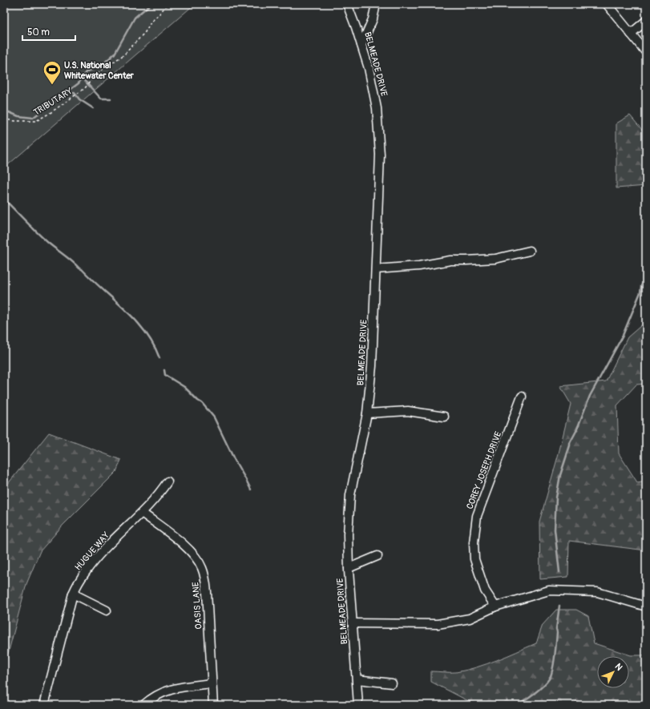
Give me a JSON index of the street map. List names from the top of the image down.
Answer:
{
  "streets": {
    "street": [
      "BELMEADE DRIVE",
      "COREY JOSEPH DRIVE",
      "HUGUE WAY",
      "OASIS LANE"
    ],
    "path": ["TRIBUTARY"]
  },
  "crossings": [
    ["HUGUE WAY", "OASIS LANE"]
  ],
  "places": {
    "sports": ["U.S. National Whitewater Center"]
  },
  "scale_bar": "50 m",
  "north": "top right"
}
